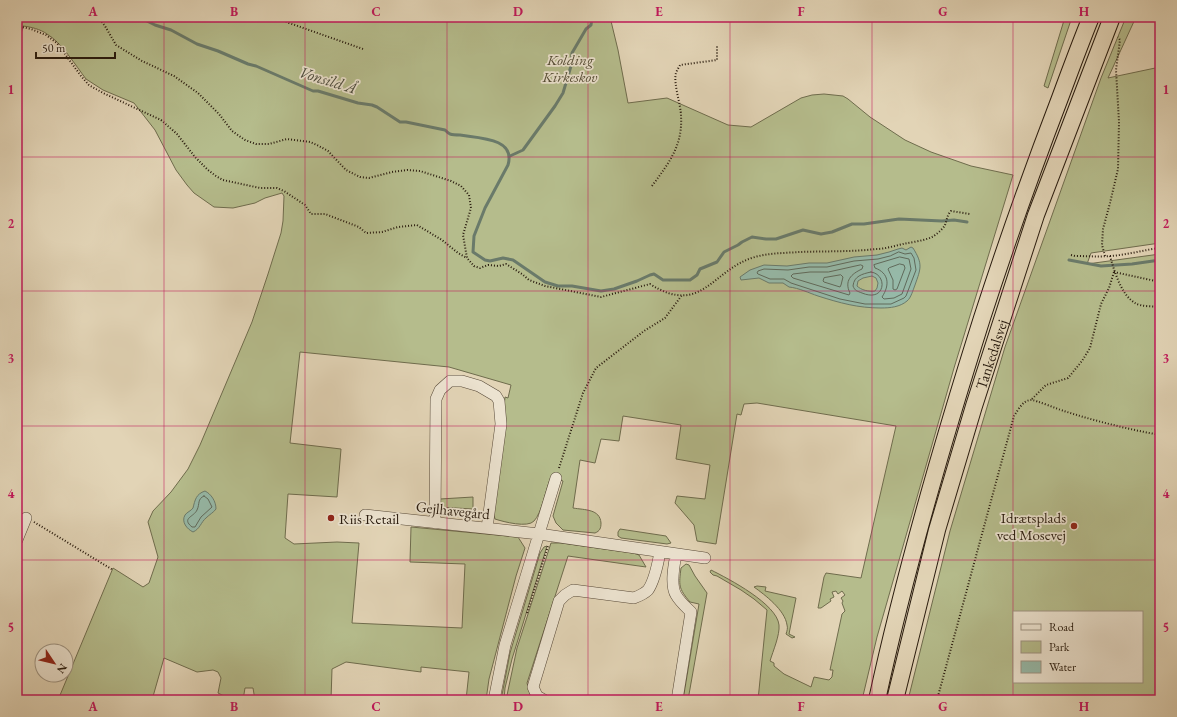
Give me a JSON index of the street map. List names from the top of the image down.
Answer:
{
  "streets": {
    "highway": ["Tankedalsvej"],
    "street": ["Gejlhavegård"]
  },
  "water": ["Vonsild Å"],
  "parks": ["Kolding Kirkeskov"],
  "places": ["Riis Retail", "Idrætsplads ved Mosevej"],
  "legend": ["Road", "Park", "Water"],
  "scale_bar": "50 m",
  "north": "bottom right",
  "grid": {
    "columns": [
      "A",
      "B",
      "C",
      "D",
      "E",
      "F",
      "G",
      "H"
    ],
    "rows": [
      "1",
      "2",
      "3",
      "4",
      "5"
    ]
  }
}
